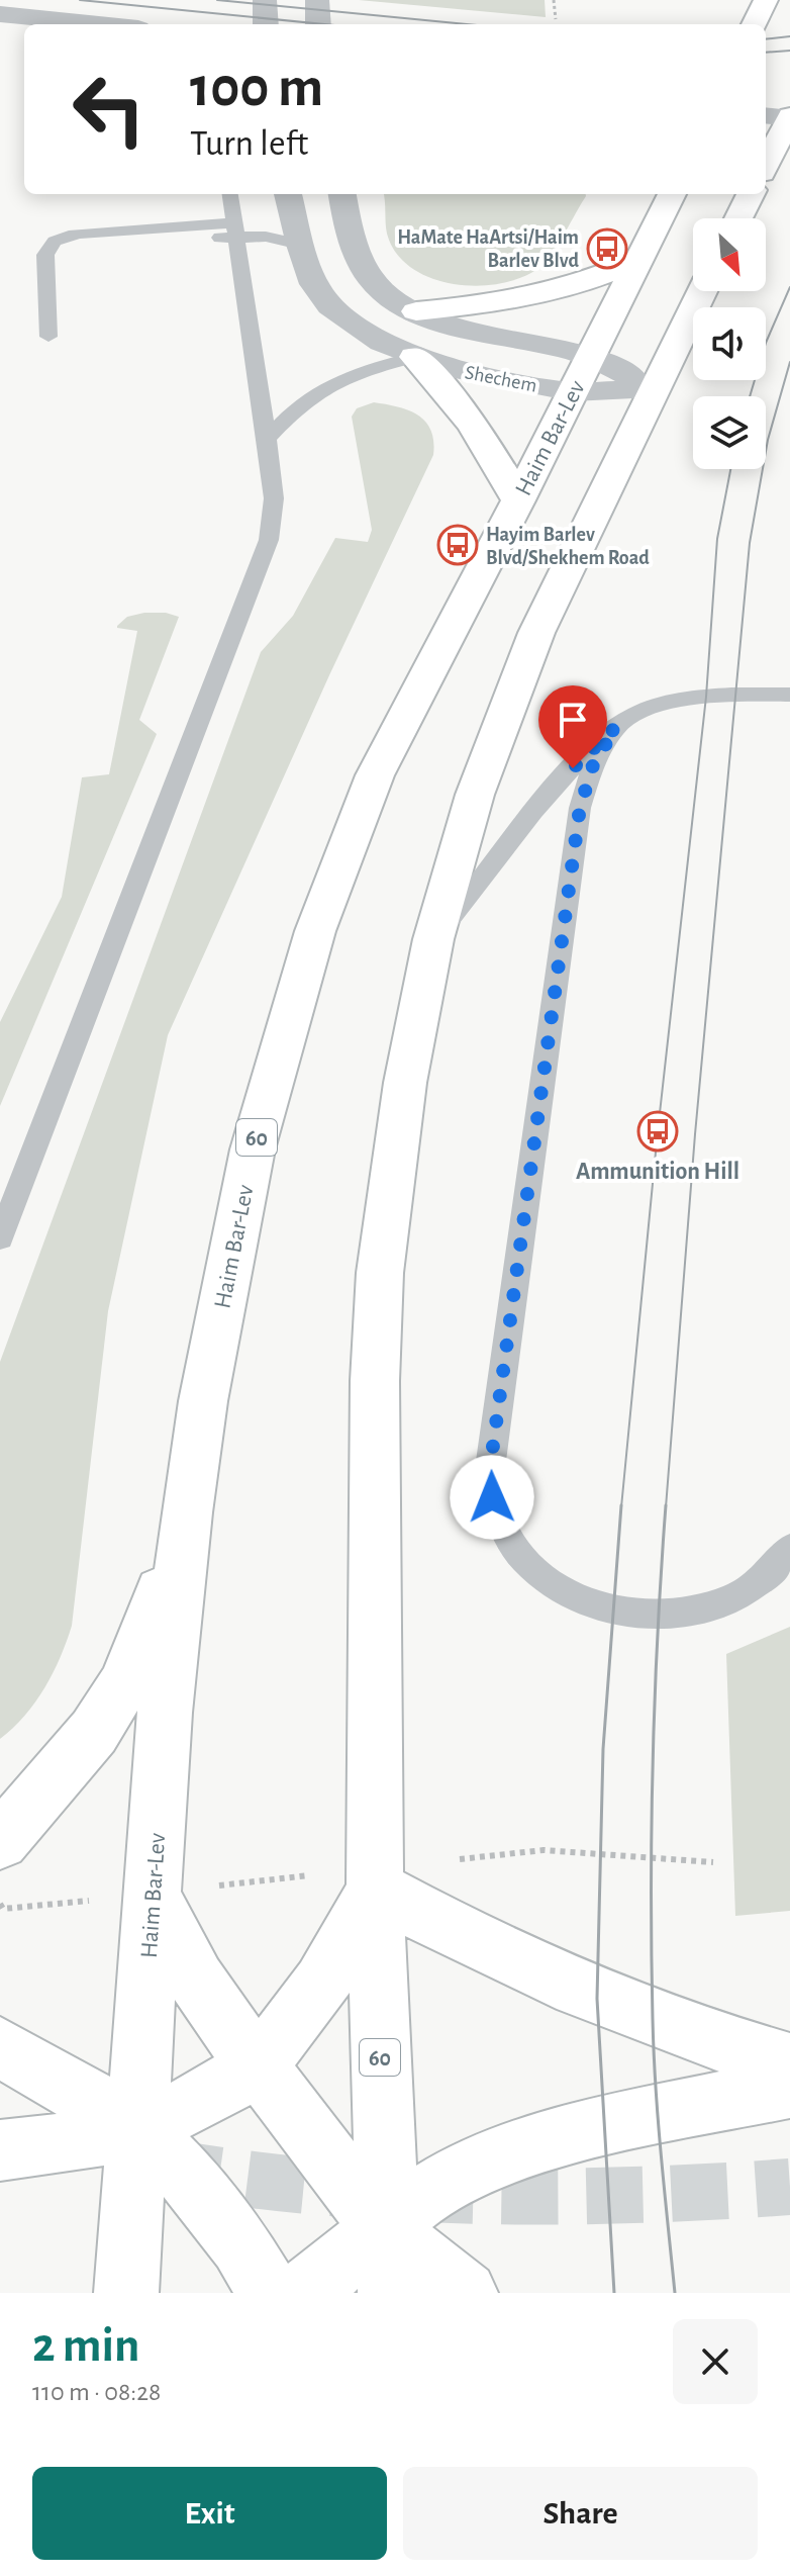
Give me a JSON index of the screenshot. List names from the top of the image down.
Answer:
{
  "streets": {
    "highway": ["Haim Bar-Lev", "60"],
    "street": ["Shechem"]
  },
  "crossings": [
    ["Shechem", "Haim Bar-Lev"],
    ["Shechem", "60"]
  ],
  "places": {
    "bus stop": ["HaMate HaArtsi/Haim Barlev Blvd", "Hayim Barlev Blvd/Shekhem Road", "Ammunition Hill"]
  },
  "north": "bottom right",
  "page": {
    "turn": ["100 m", "Turn left"],
    "heading": ["2 min", "110 m · 08:28"],
    "buttons": ["Exit", "Share"]
  }
}
